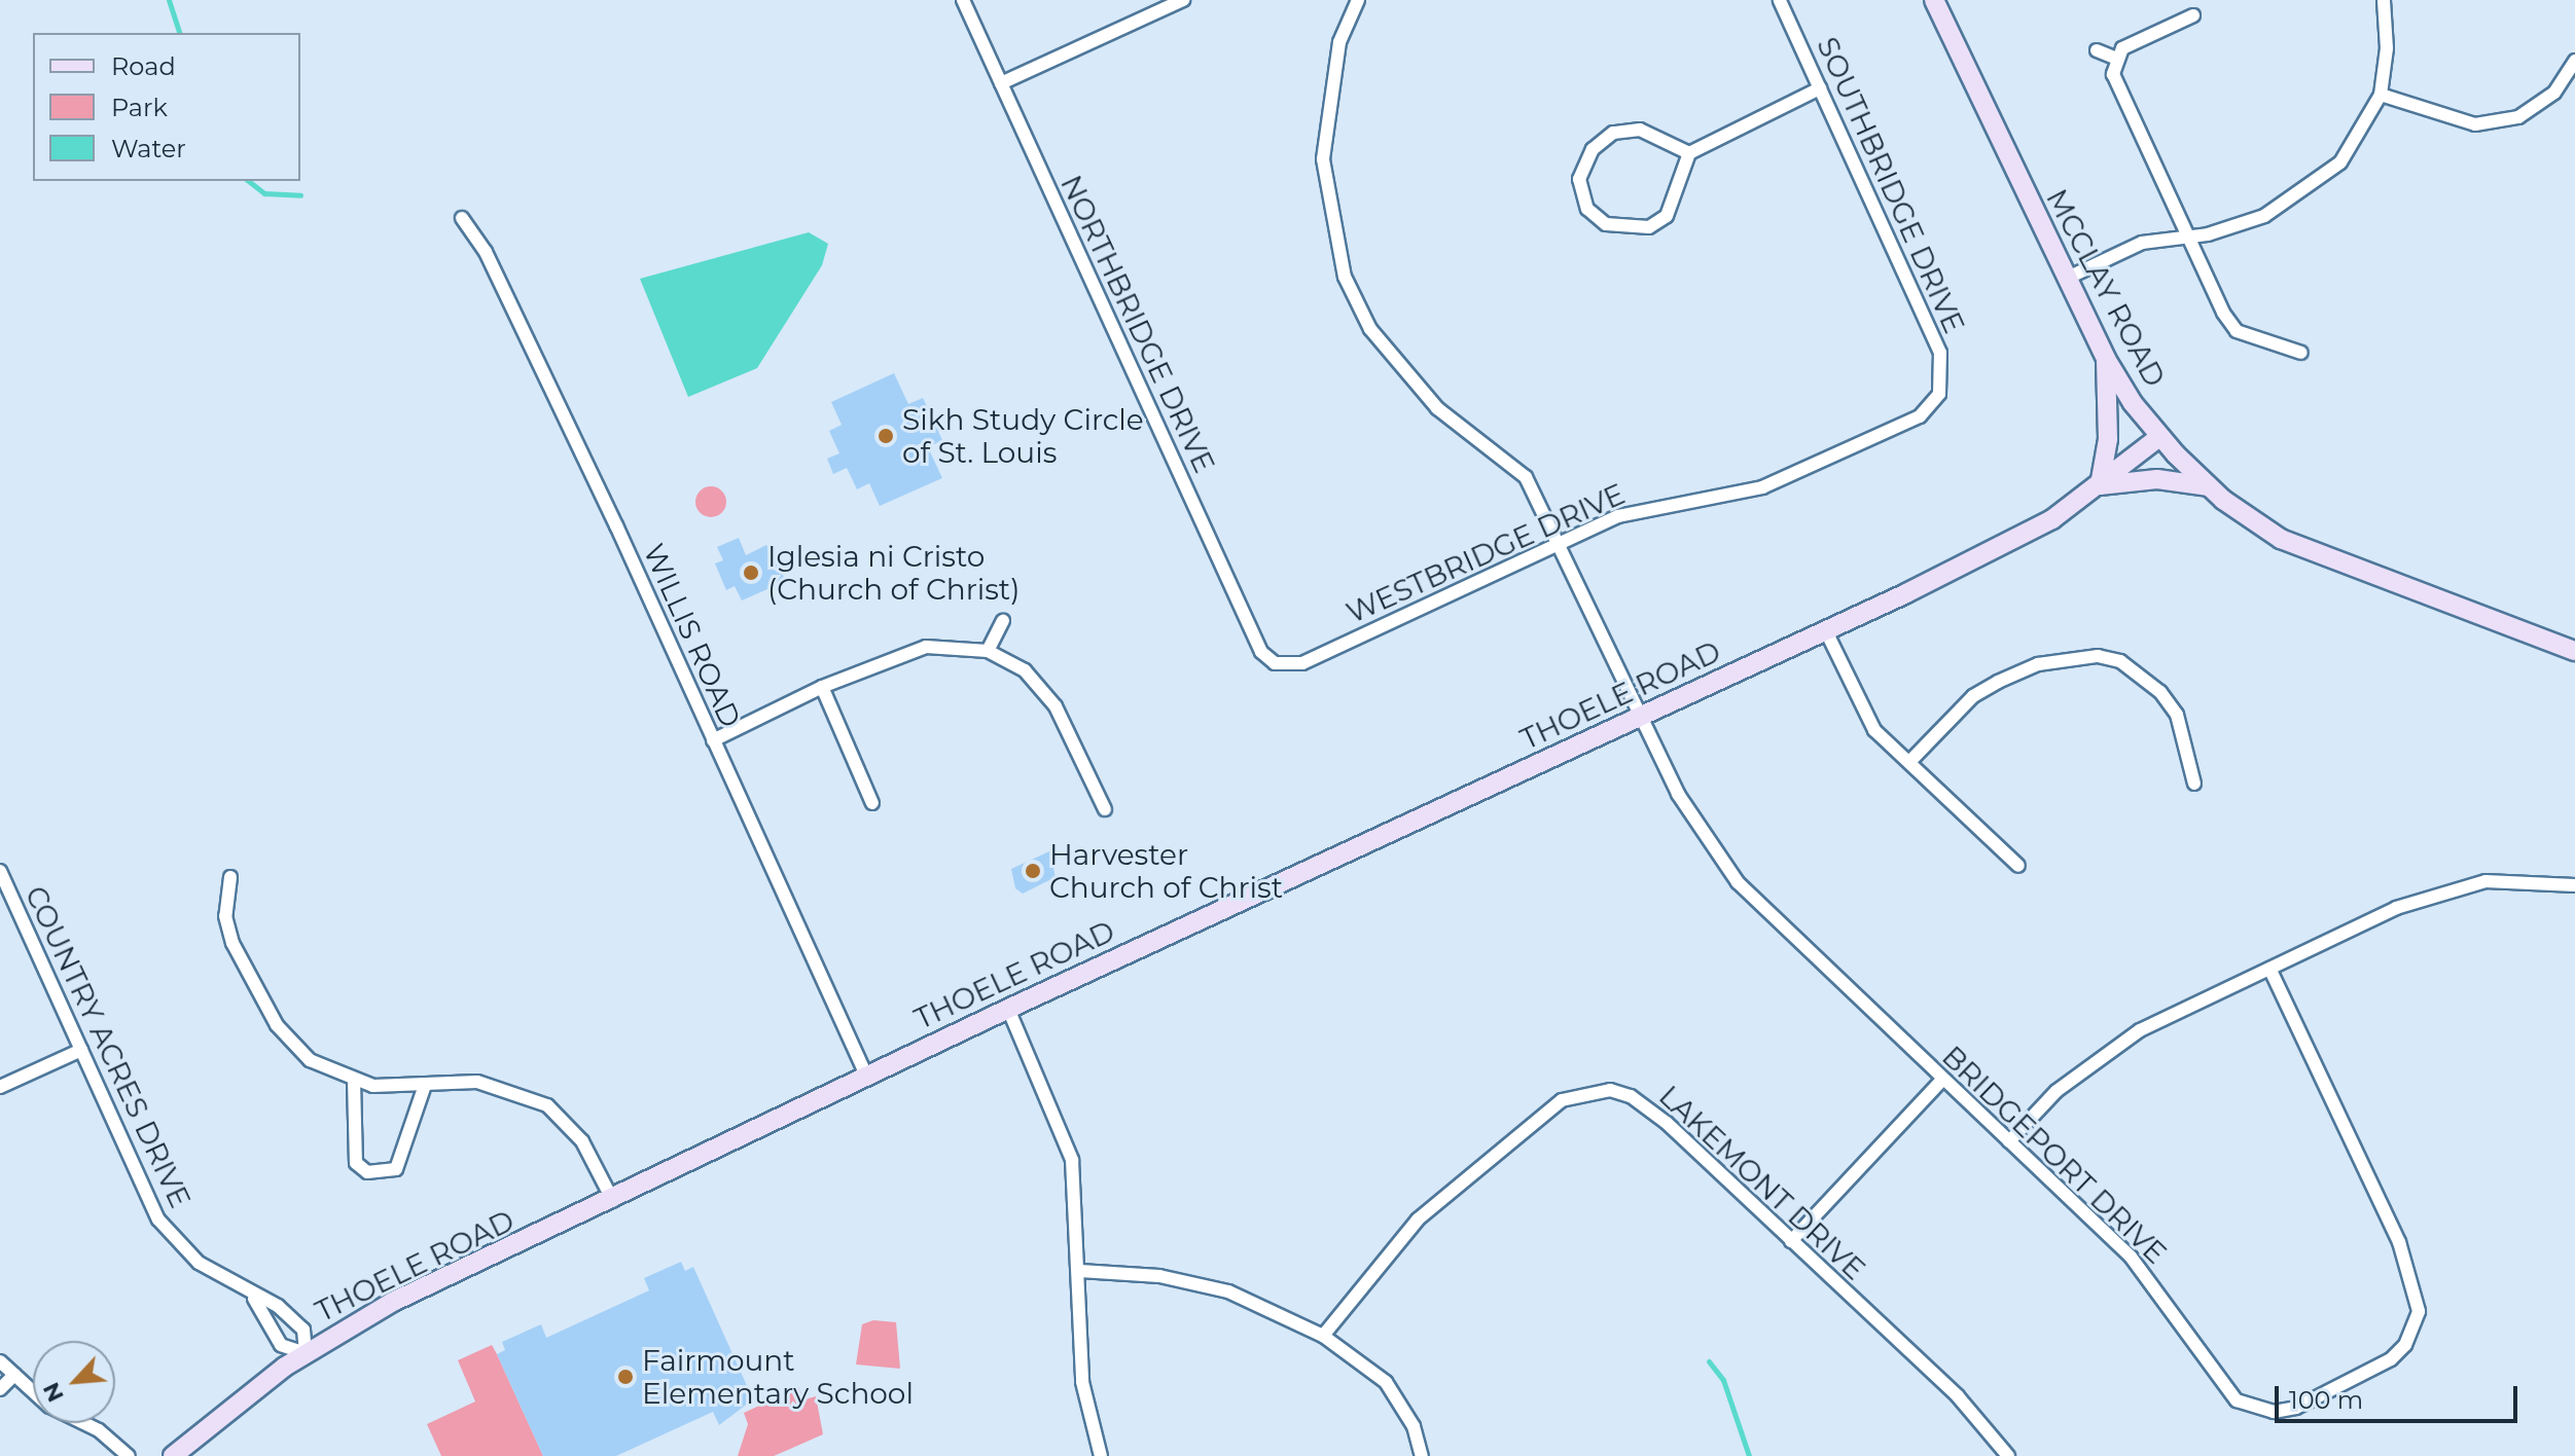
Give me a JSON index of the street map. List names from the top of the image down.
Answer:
{
  "streets": {
    "main road": ["MCCLAY ROAD", "THOELE ROAD"],
    "street": [
      "SOUTHBRIDGE DRIVE",
      "NORTHBRIDGE DRIVE",
      "WESTBRIDGE DRIVE",
      "WILLIS ROAD",
      "COUNTRY ACRES DRIVE",
      "BRIDGEPORT DRIVE",
      "LAKEMONT DRIVE"
    ]
  },
  "crossings": [
    ["SOUTHBRIDGE DRIVE", "WESTBRIDGE DRIVE"],
    ["MCCLAY ROAD", "THOELE ROAD"],
    ["NORTHBRIDGE DRIVE", "WESTBRIDGE DRIVE"],
    ["WESTBRIDGE DRIVE", "BRIDGEPORT DRIVE"],
    ["WILLIS ROAD", "THOELE ROAD"],
    ["THOELE ROAD", "COUNTRY ACRES DRIVE"],
    ["THOELE ROAD", "BRIDGEPORT DRIVE"]
  ],
  "places": [
    "Sikh Study Circle of St. Louis",
    "Iglesia ni Cristo (Church of Christ)",
    "Harvester Church of Christ",
    "Fairmount Elementary School"
  ],
  "legend": ["Road", "Park", "Water"],
  "scale_bar": "100 m",
  "north": "bottom left"
}
